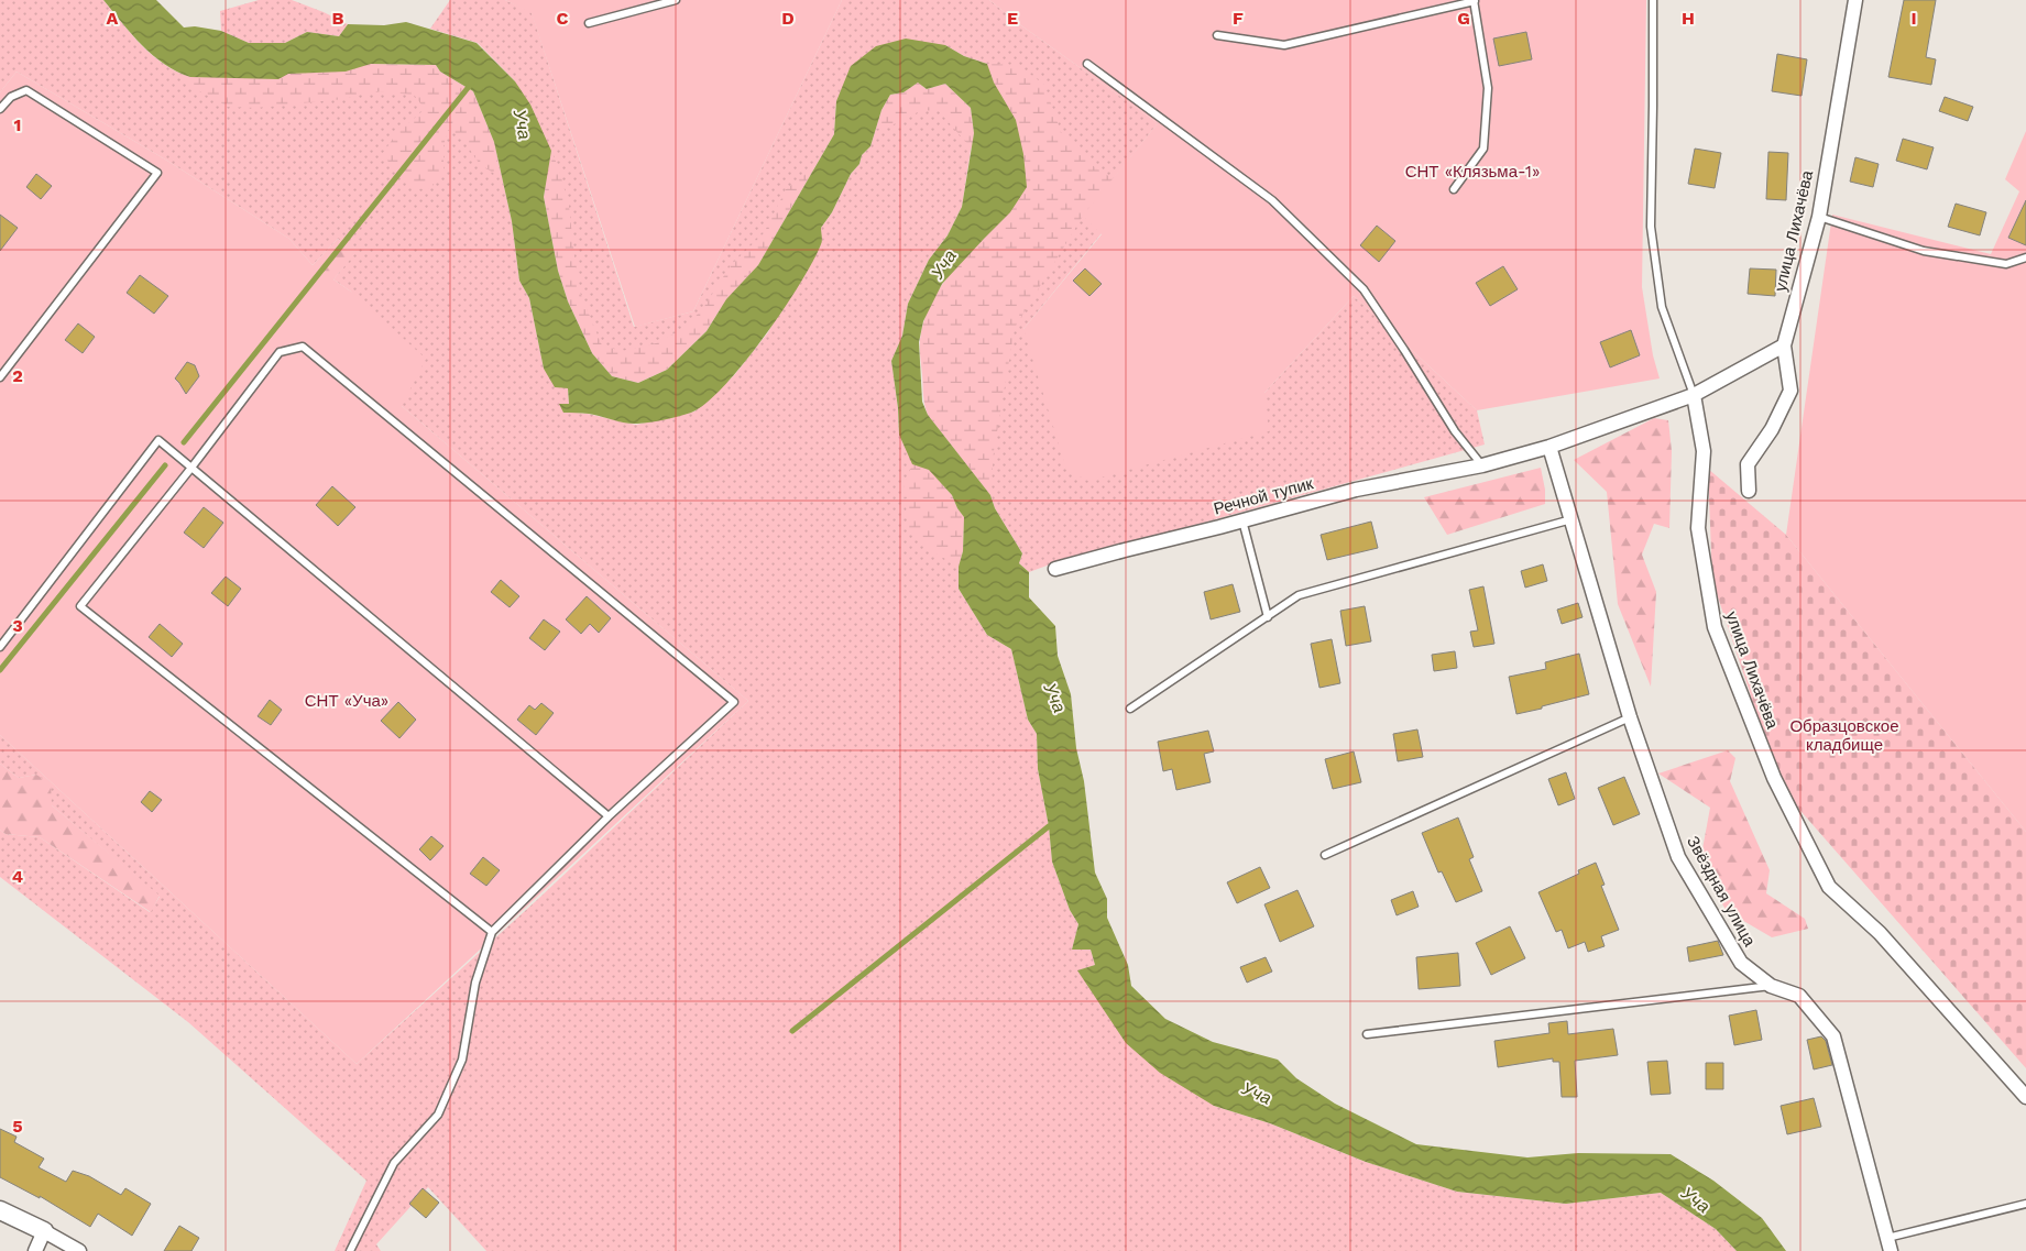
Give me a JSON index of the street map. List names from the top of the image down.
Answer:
{
  "streets": {
    "street": ["улица Лихачёва", "Речной тупик", "Звёздная улица"]
  },
  "crossings": [
    ["улица Лихачёва", "Речной тупик"],
    ["Речной тупик", "Звёздная улица"]
  ],
  "water": ["Уча"],
  "parks": ["СНТ «Клязьма-1»", "СНТ «Уча»", "Образцовское кладбище"],
  "grid": {
    "columns": [
      "A",
      "B",
      "C",
      "D",
      "E",
      "F",
      "G",
      "H",
      "I"
    ],
    "rows": [
      "1",
      "2",
      "3",
      "4",
      "5"
    ]
  }
}
